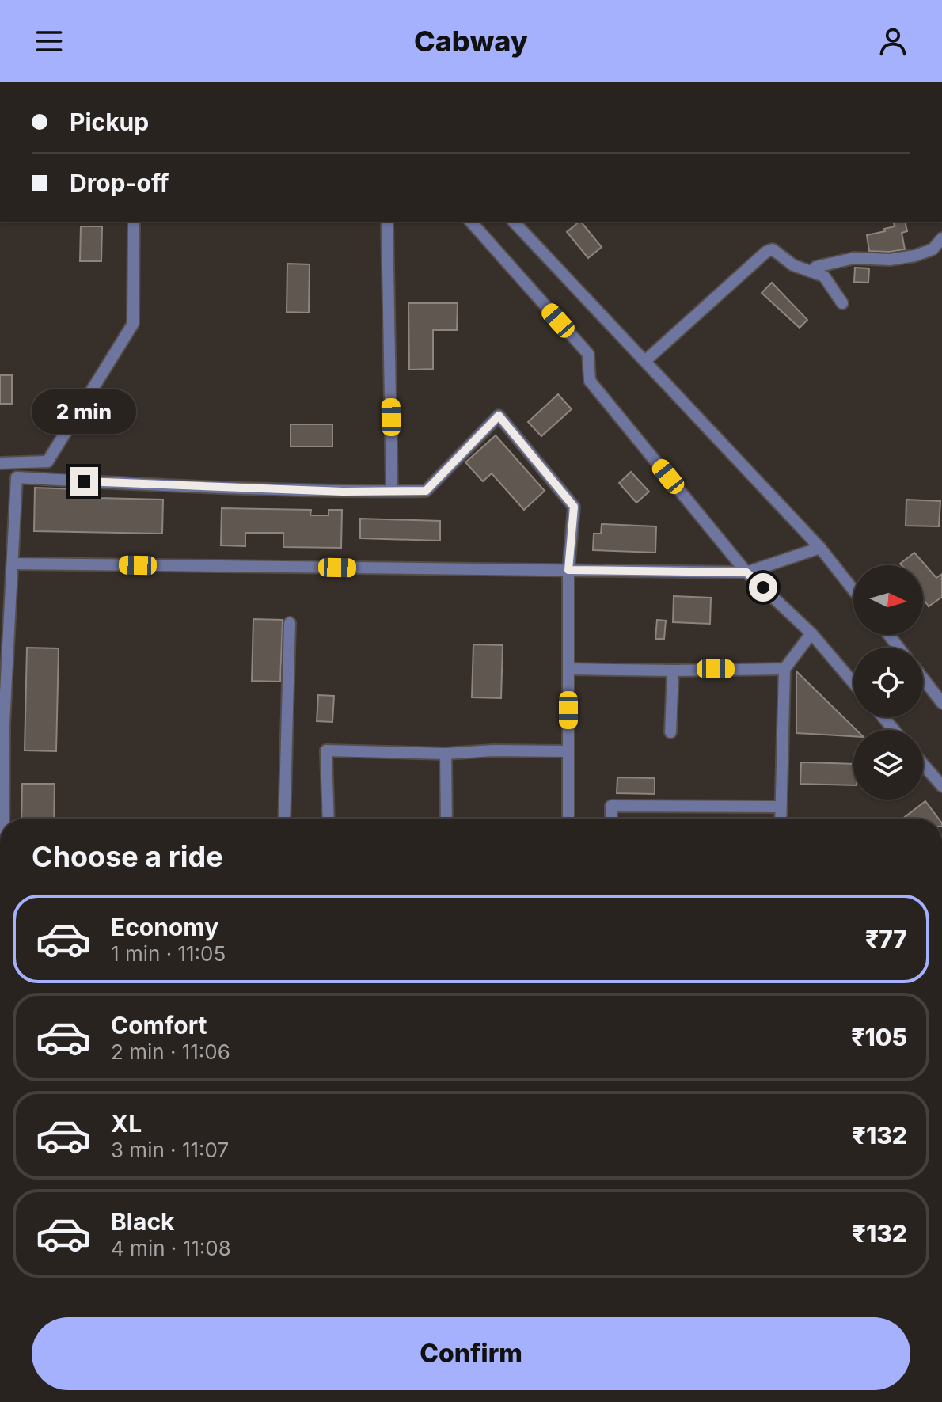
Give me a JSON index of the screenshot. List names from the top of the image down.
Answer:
{
  "north": "right",
  "page": {
    "header": "Cabway",
    "banner": ["Pickup", "Drop-off"],
    "bubble": "2 min",
    "heading": "Choose a ride",
    "list": [
      {
        "name": "Economy",
        "note": "1 min · 11:05",
        "value": "₹77"
      },
      {
        "name": "Comfort",
        "note": "2 min · 11:06",
        "value": "₹105"
      },
      {
        "name": "XL",
        "note": "3 min · 11:07",
        "value": "₹132"
      },
      {
        "name": "Black",
        "note": "4 min · 11:08",
        "value": "₹132"
      }
    ],
    "buttons": "Confirm"
  }
}
